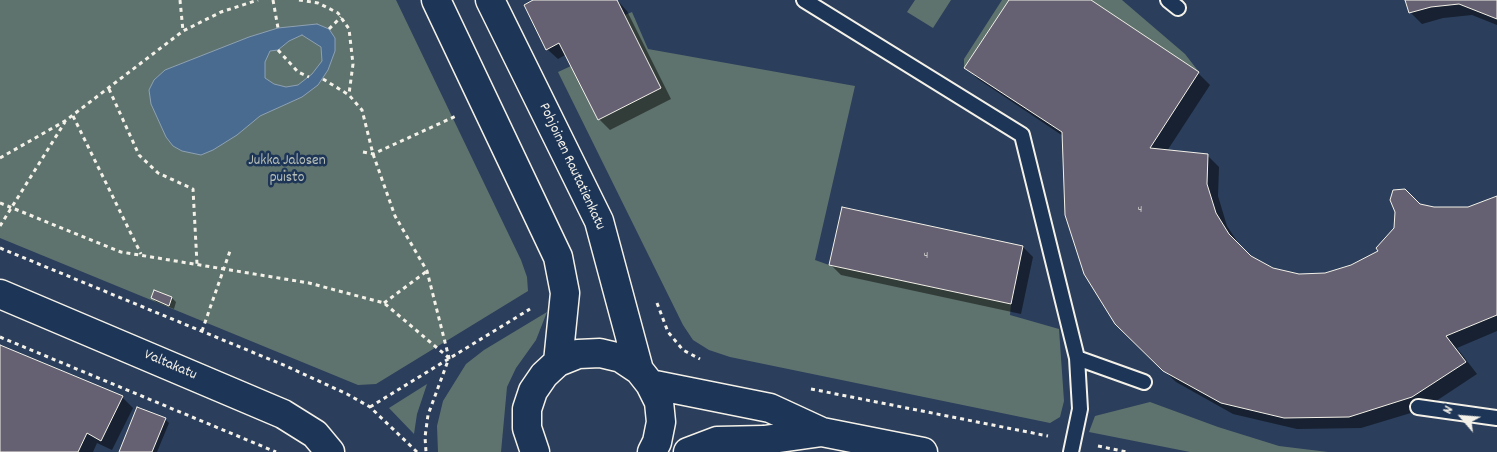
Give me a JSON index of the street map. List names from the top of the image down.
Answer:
{
  "streets": {
    "street": ["Pohjoinen Rautatienkatu", "Valtakatu"]
  },
  "parks": ["Jukka Jalosen puisto"],
  "house_numbers": ["4", "4"],
  "north": "top left"
}
